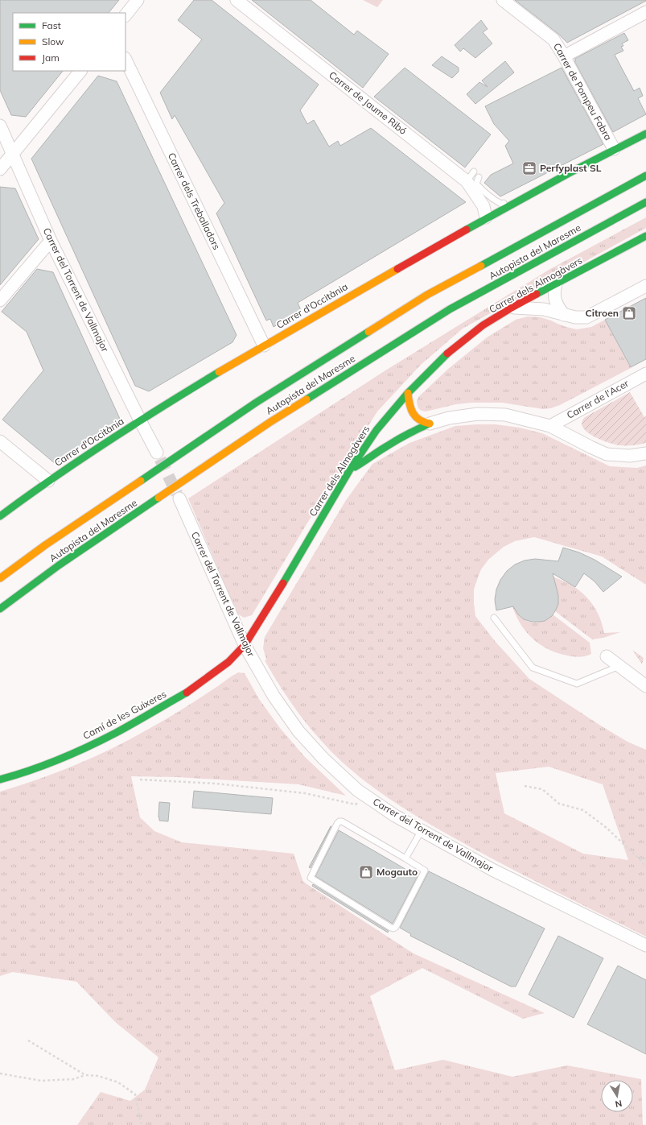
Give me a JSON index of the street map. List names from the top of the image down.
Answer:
{
  "streets": {
    "main road": [
      "Autopista del Maresme",
      "Carrer dels Almogàvers",
      "Carrer d'Occitània",
      "Camí de les Guixeres"
    ],
    "street": [
      "Carrer de Pompeu Fabra",
      "Carrer de Jaume Ribó",
      "Carrer dels Treballadors",
      "Carrer del Torrent de Vallmajor",
      "Carrer de l'Acer"
    ]
  },
  "crossings": [
    ["Carrer de Pompeu Fabra", "Carrer d'Occitània"],
    ["Carrer de Jaume Ribó", "Carrer d'Occitània"],
    ["Carrer dels Treballadors", "Carrer d'Occitània"],
    ["Carrer dels Almogàvers", "Carrer del Torrent de Vallmajor"],
    ["Carrer dels Almogàvers", "Camí de les Guixeres"],
    ["Carrer del Torrent de Vallmajor", "Carrer d'Occitània"],
    ["Carrer del Torrent de Vallmajor", "Camí de les Guixeres"]
  ],
  "places": {
    "office": ["Perfyplast SL"],
    "shop": ["Citroen", "Mogauto"]
  },
  "legend": ["Fast", "Slow", "Jam"],
  "north": "bottom"
}
